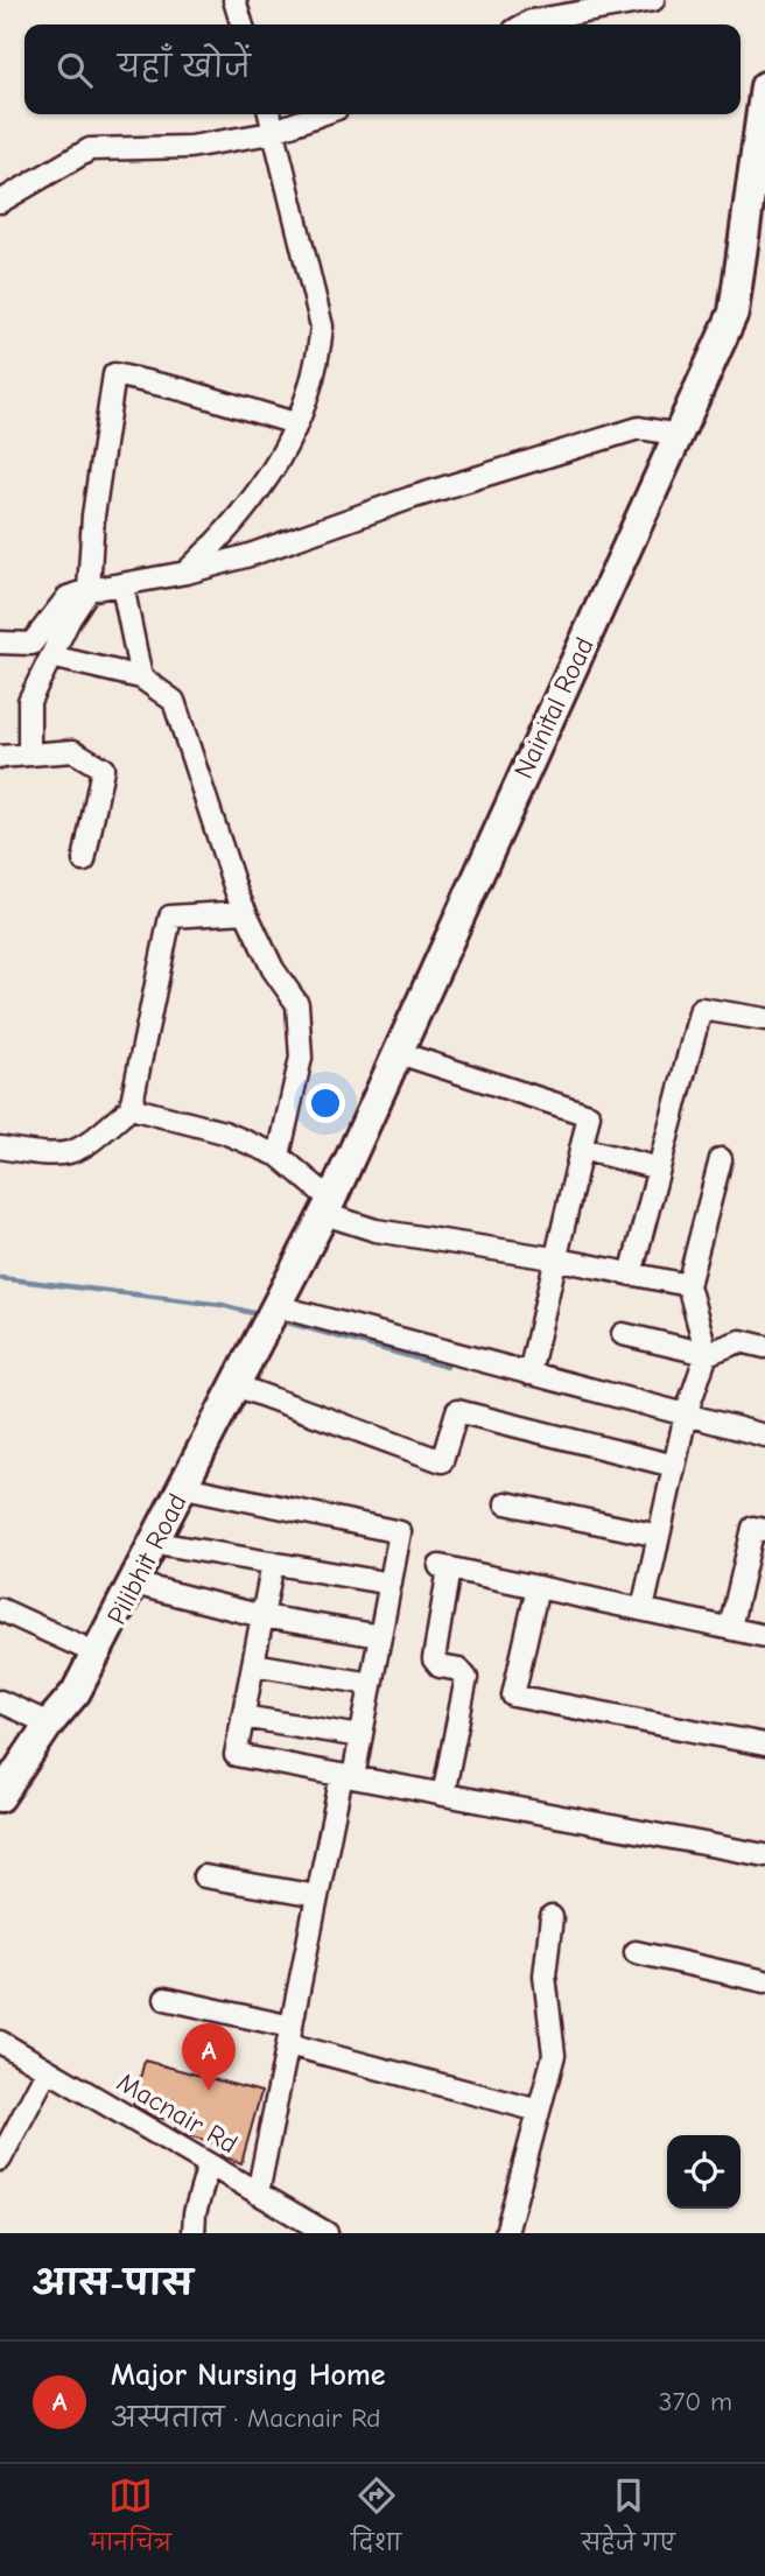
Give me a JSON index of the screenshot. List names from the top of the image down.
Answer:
{
  "streets": {
    "highway": ["Nainital Road", "Pilibhit Road"],
    "street": ["Macnair Rd"]
  },
  "crossings": [
    ["Nainital Road", "Pilibhit Road"]
  ],
  "page": {
    "search": "यहाँ खोजें",
    "pins": "A",
    "heading": "आस-पास",
    "list": [
      {
        "mark": "A",
        "name": "Major Nursing Home",
        "note": "अस्पताल · Macnair Rd",
        "value": "370 m"
      }
    ],
    "nav": ["मानचित्र", "दिशा", "सहेजे गए"]
  }
}
